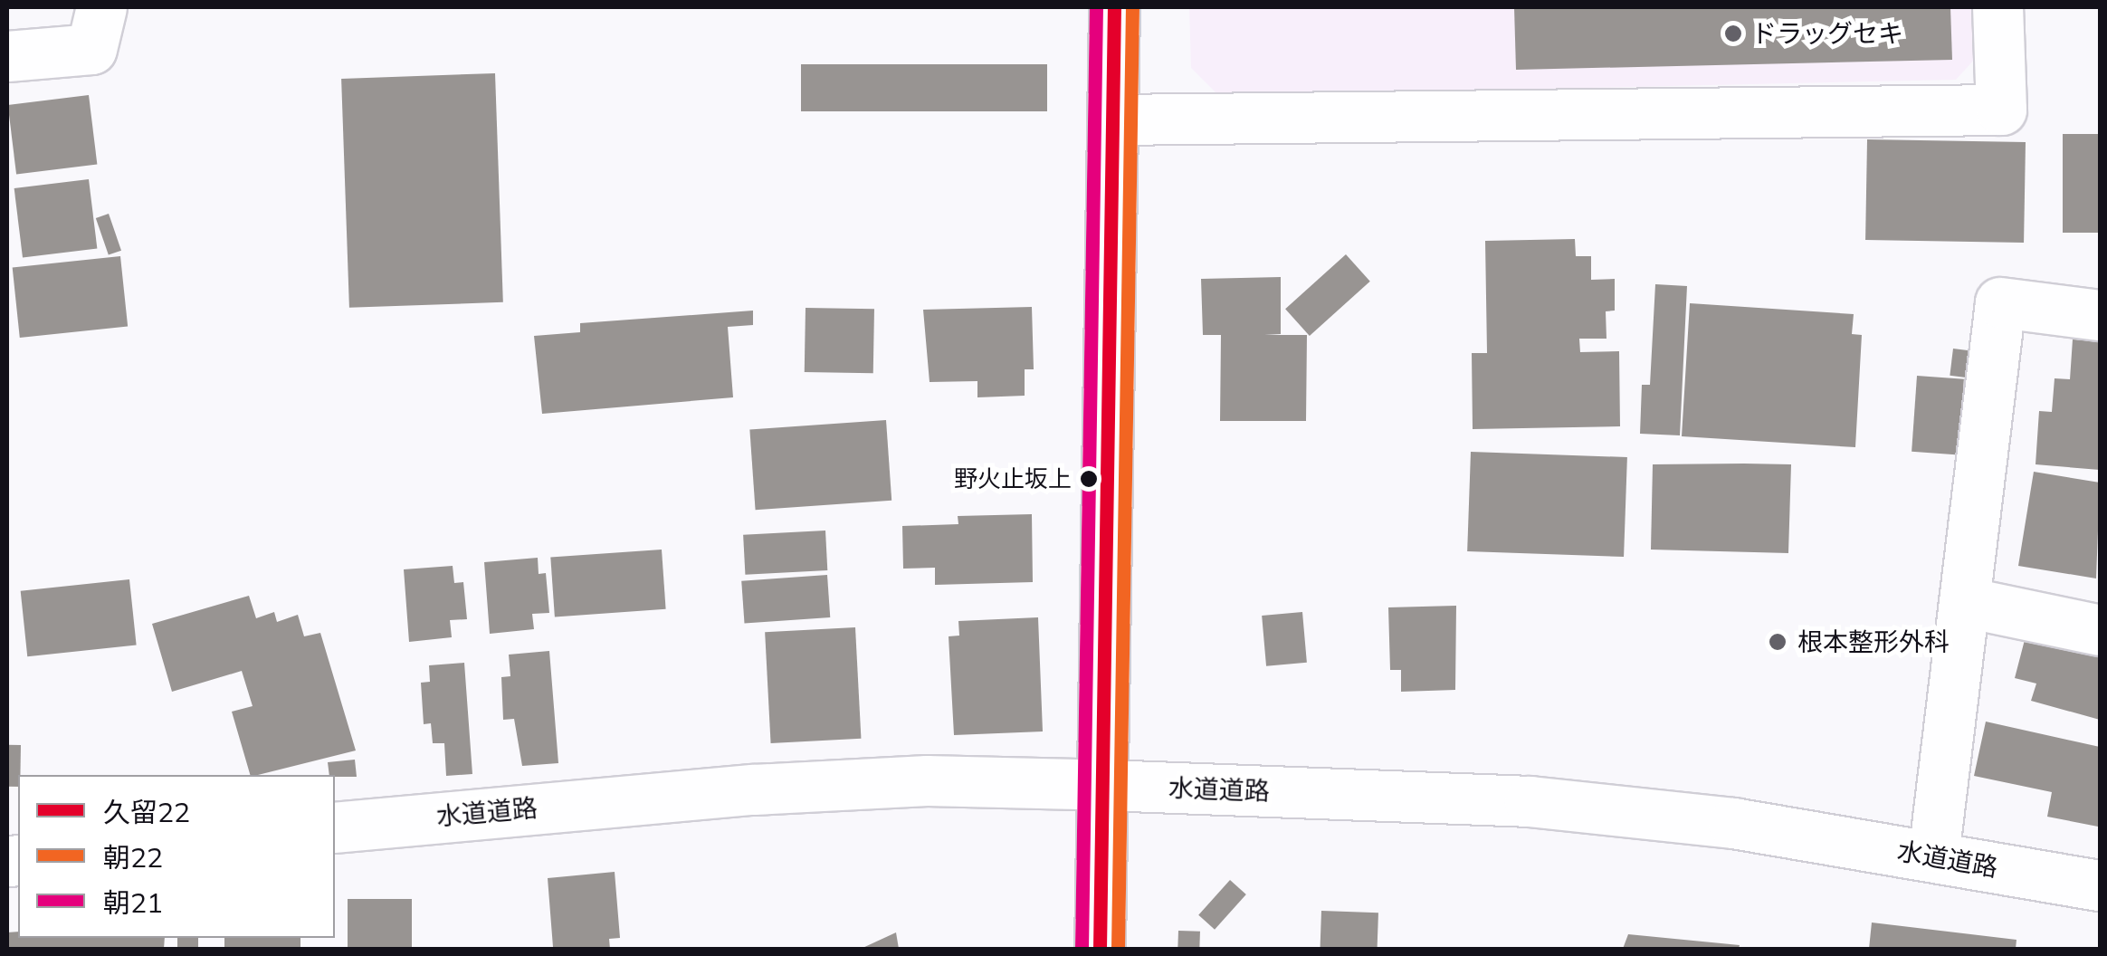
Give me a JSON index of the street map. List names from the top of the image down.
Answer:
{
  "streets": {
    "street": ["水道道路"]
  },
  "places": ["ドラッグセキ", "野火止坂上", "根本整形外科"],
  "lines": ["transit line 久留22", "transit line 朝22", "transit line 朝21"],
  "legend": ["久留22", "朝22", "朝21"]
}
